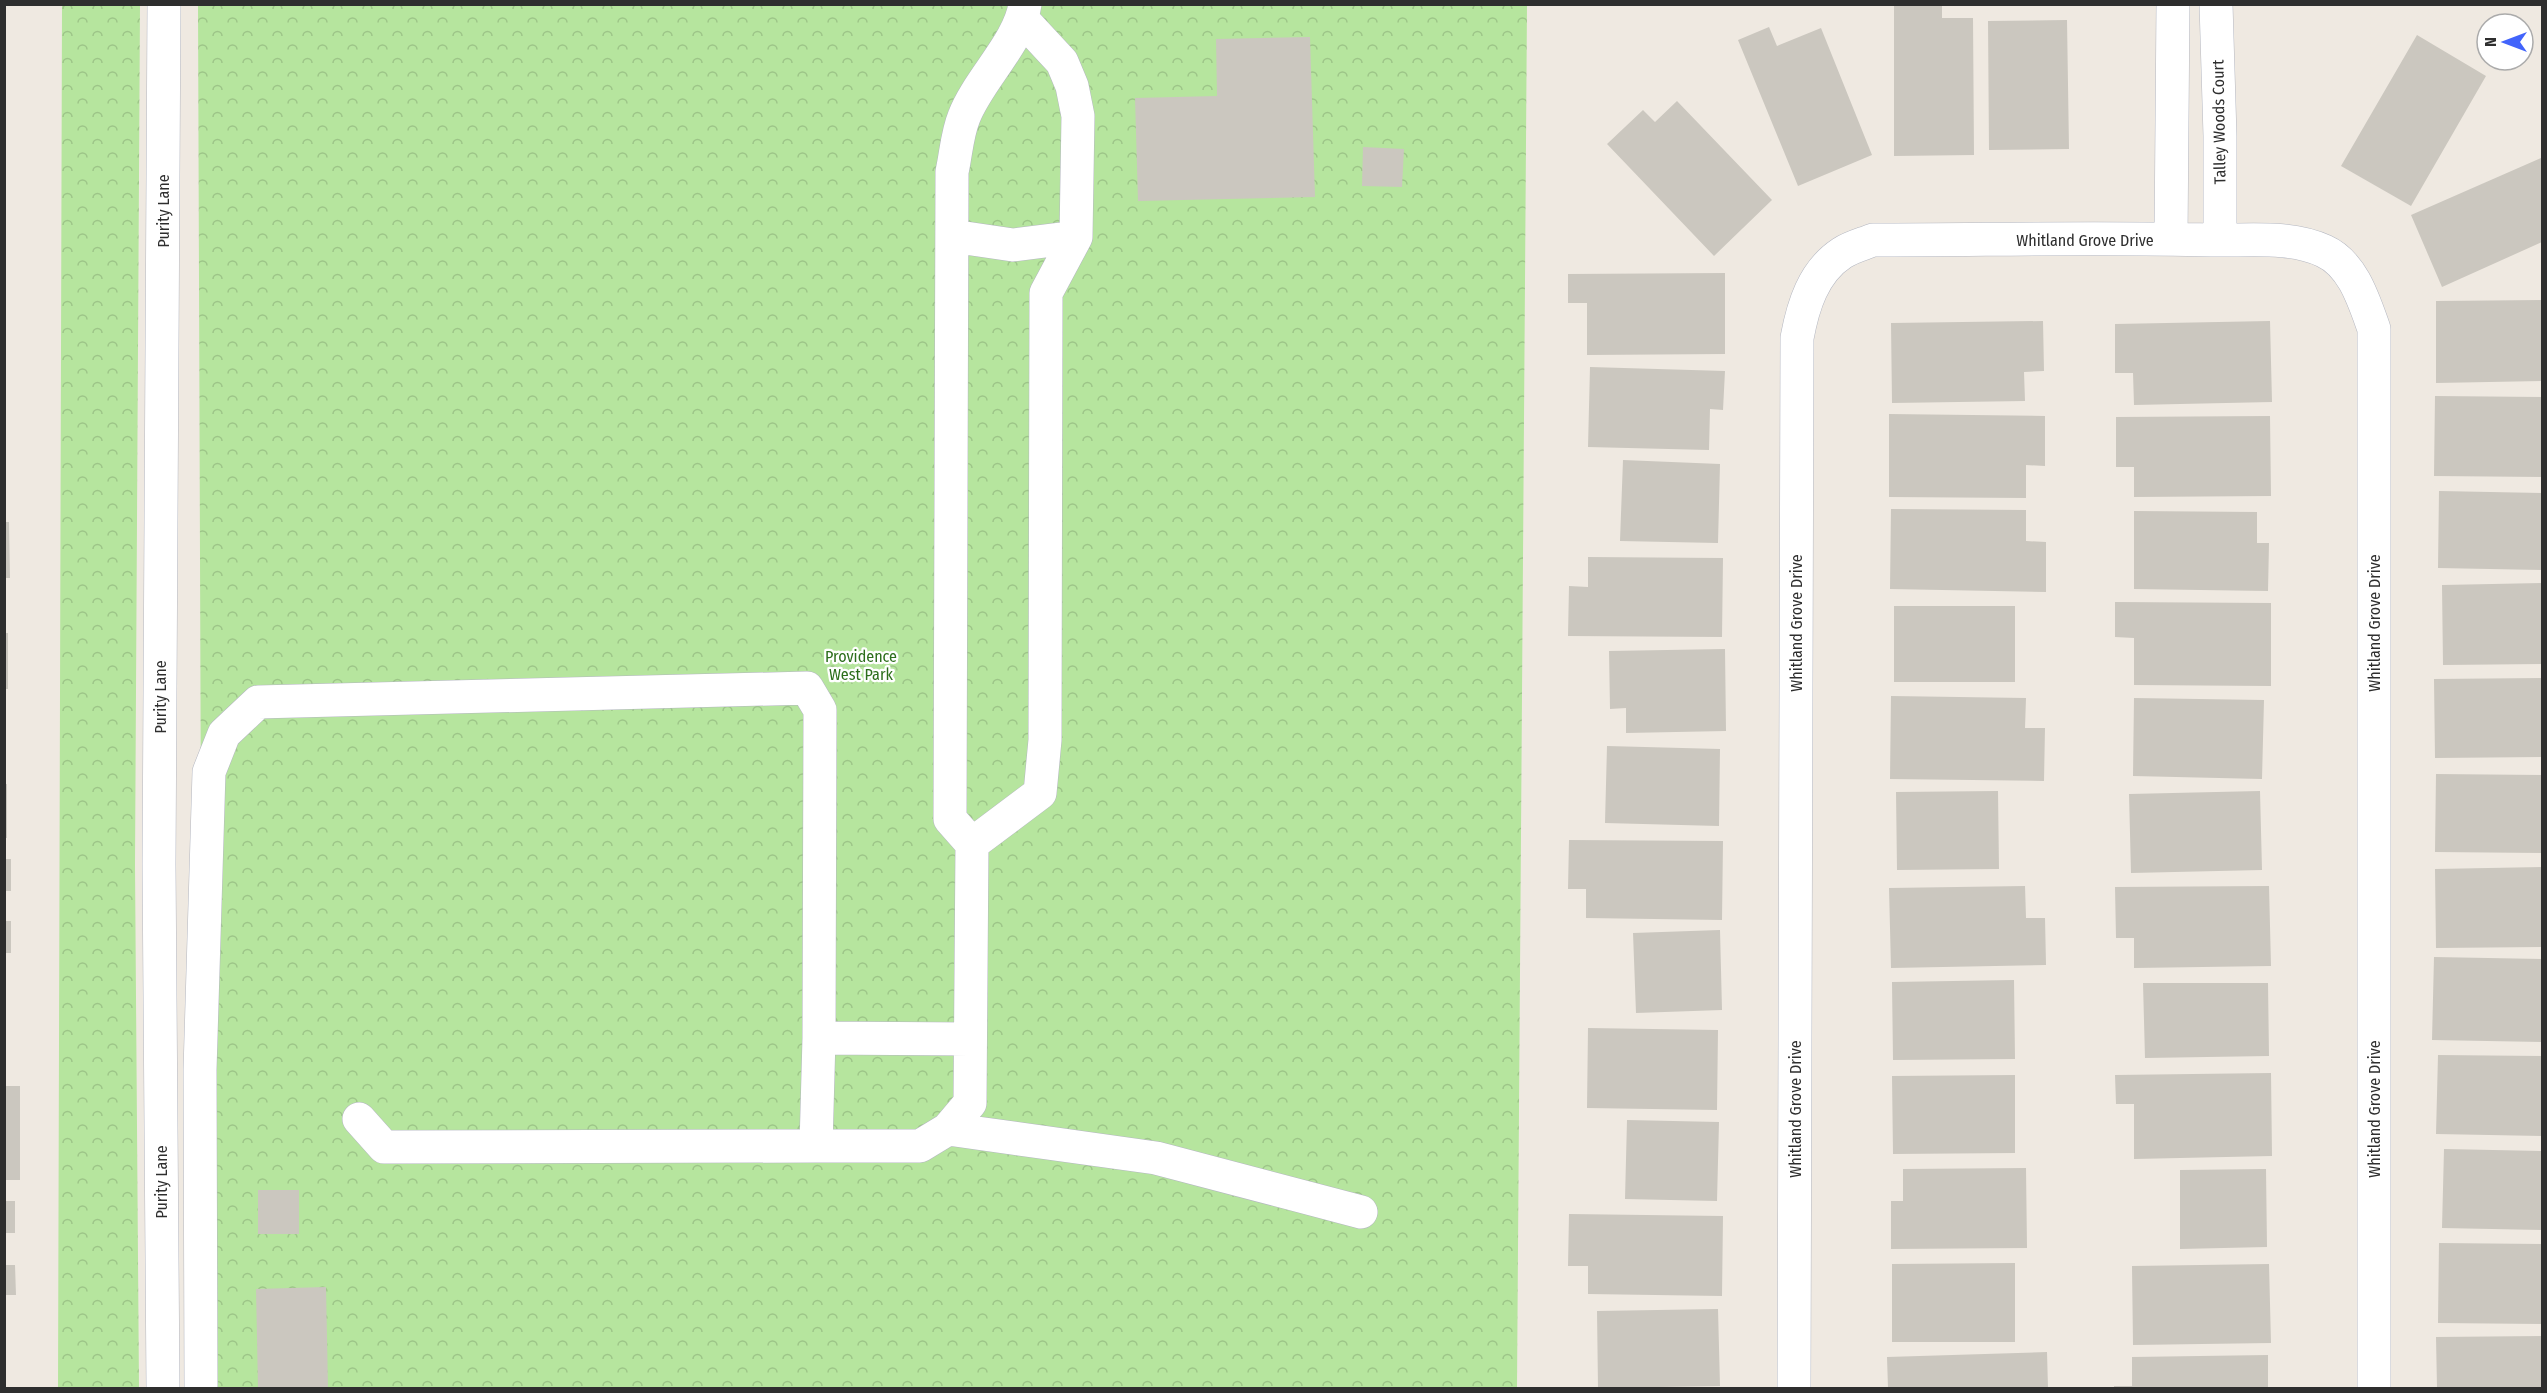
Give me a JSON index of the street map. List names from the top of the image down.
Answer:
{
  "streets": {
    "street": ["Talley Woods Court", "Purity Lane", "Whitland Grove Drive"]
  },
  "crossings": [
    ["Talley Woods Court", "Whitland Grove Drive"]
  ],
  "parks": ["Providence West Park"],
  "north": "left"
}
